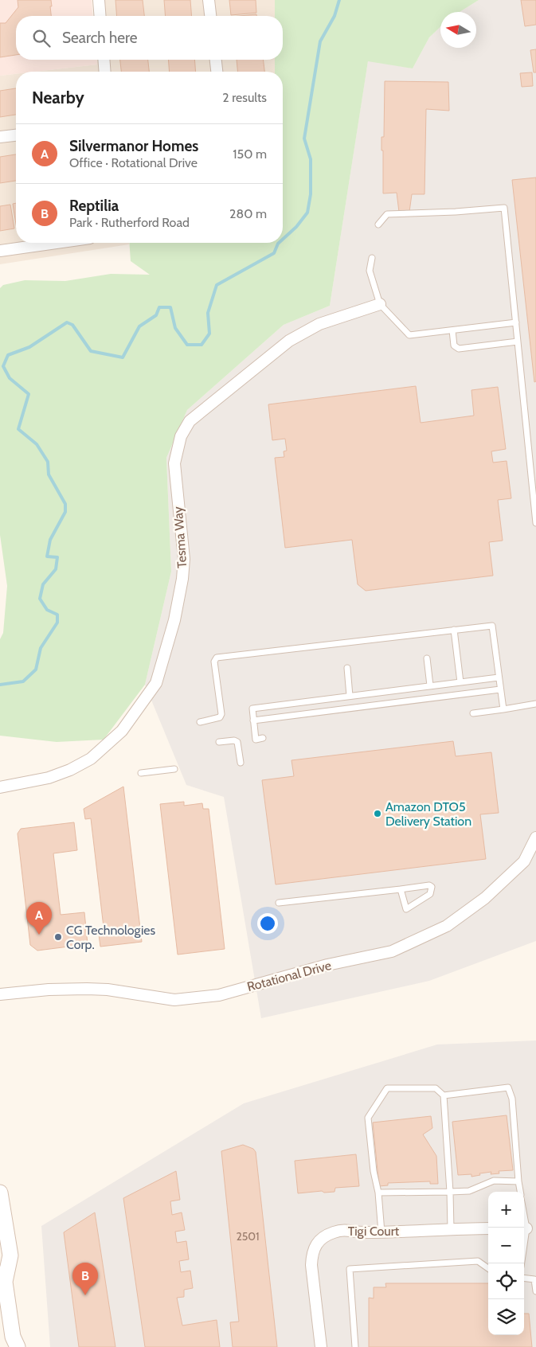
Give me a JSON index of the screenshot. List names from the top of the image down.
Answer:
{
  "streets": {
    "street": ["Tesma Way", "Rotational Drive", "Tigi Court"]
  },
  "places": ["Amazon DTO5 Delivery Station", "CG Technologies Corp."],
  "house_numbers": ["2501"],
  "north": "left",
  "page": {
    "search": "Search here",
    "heading": ["Nearby", "2 results"],
    "list": [
      {
        "mark": "A",
        "name": "Silvermanor Homes",
        "note": "Office · Rotational Drive",
        "value": "150 m"
      },
      {
        "mark": "B",
        "name": "Reptilia",
        "note": "Park · Rutherford Road",
        "value": "280 m"
      }
    ],
    "pins": ["A", "B"],
    "map_buttons": ["+", "−"]
  }
}
